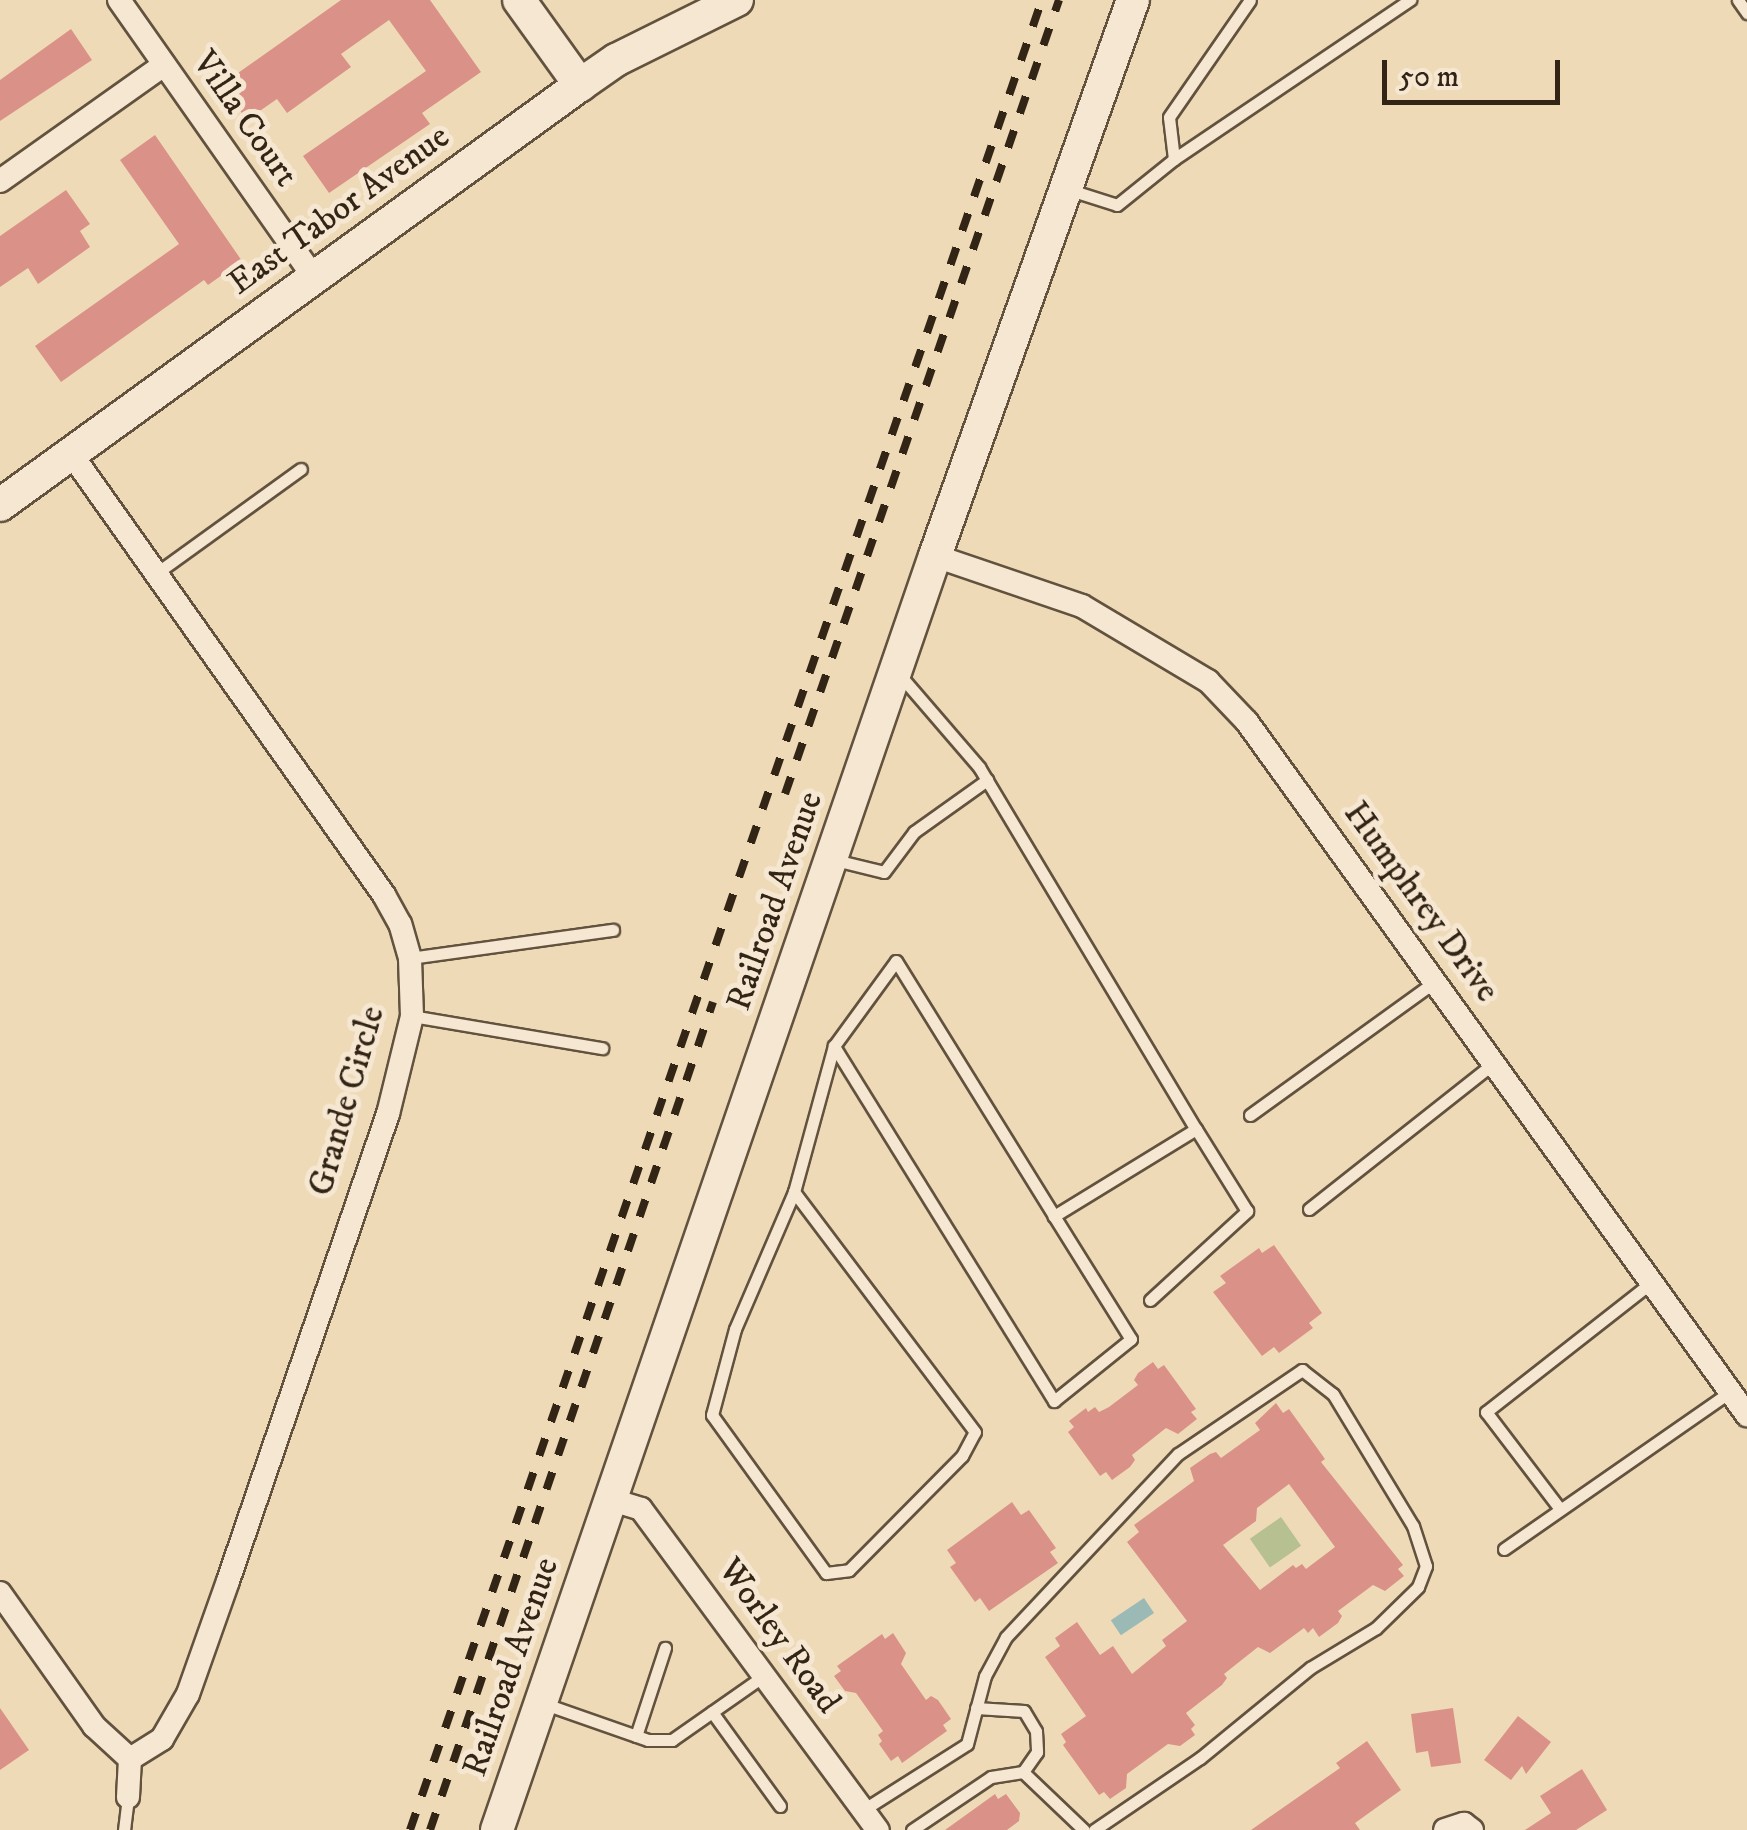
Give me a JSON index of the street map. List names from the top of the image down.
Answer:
{
  "streets": {
    "main road": ["East Tabor Avenue", "Railroad Avenue"],
    "street": [
      "Villa Court",
      "Humphrey Drive",
      "Grande Circle",
      "Worley Road"
    ]
  },
  "crossings": [
    ["Villa Court", "East Tabor Avenue"],
    ["East Tabor Avenue", "Grande Circle"],
    ["Railroad Avenue", "Humphrey Drive"],
    ["Railroad Avenue", "Worley Road"]
  ],
  "scale_bar": "50 m"
}
